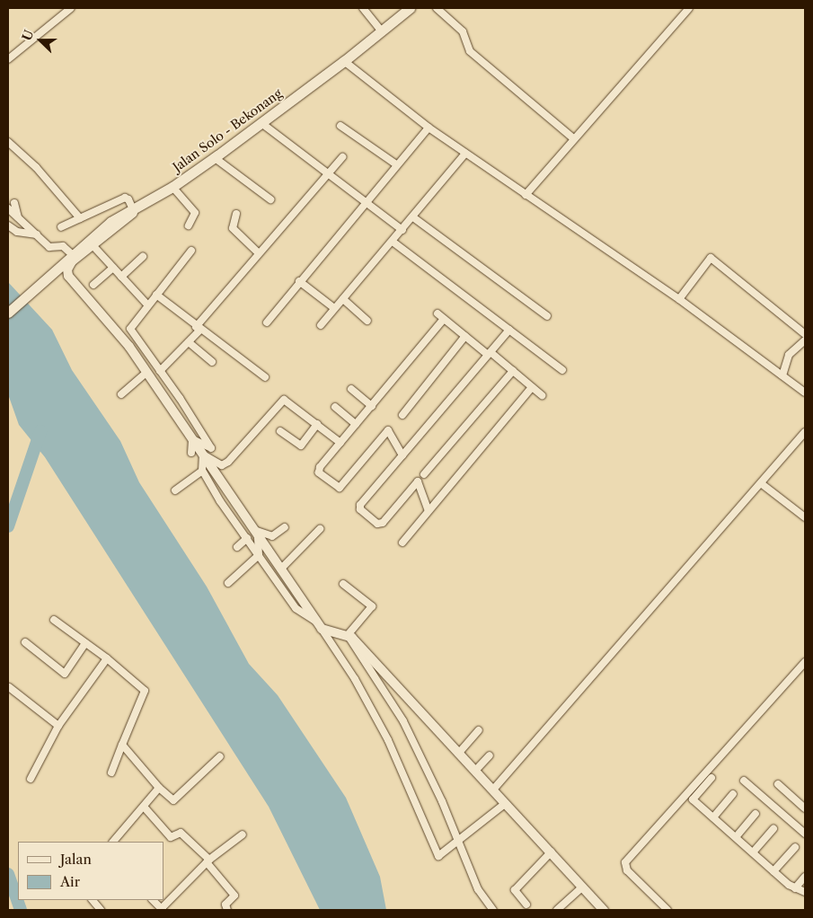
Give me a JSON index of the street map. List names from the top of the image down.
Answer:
{
  "streets": {
    "main road": ["Jalan Solo - Bekonang"]
  },
  "legend": ["Jalan", "Air"],
  "north": "left"
}
